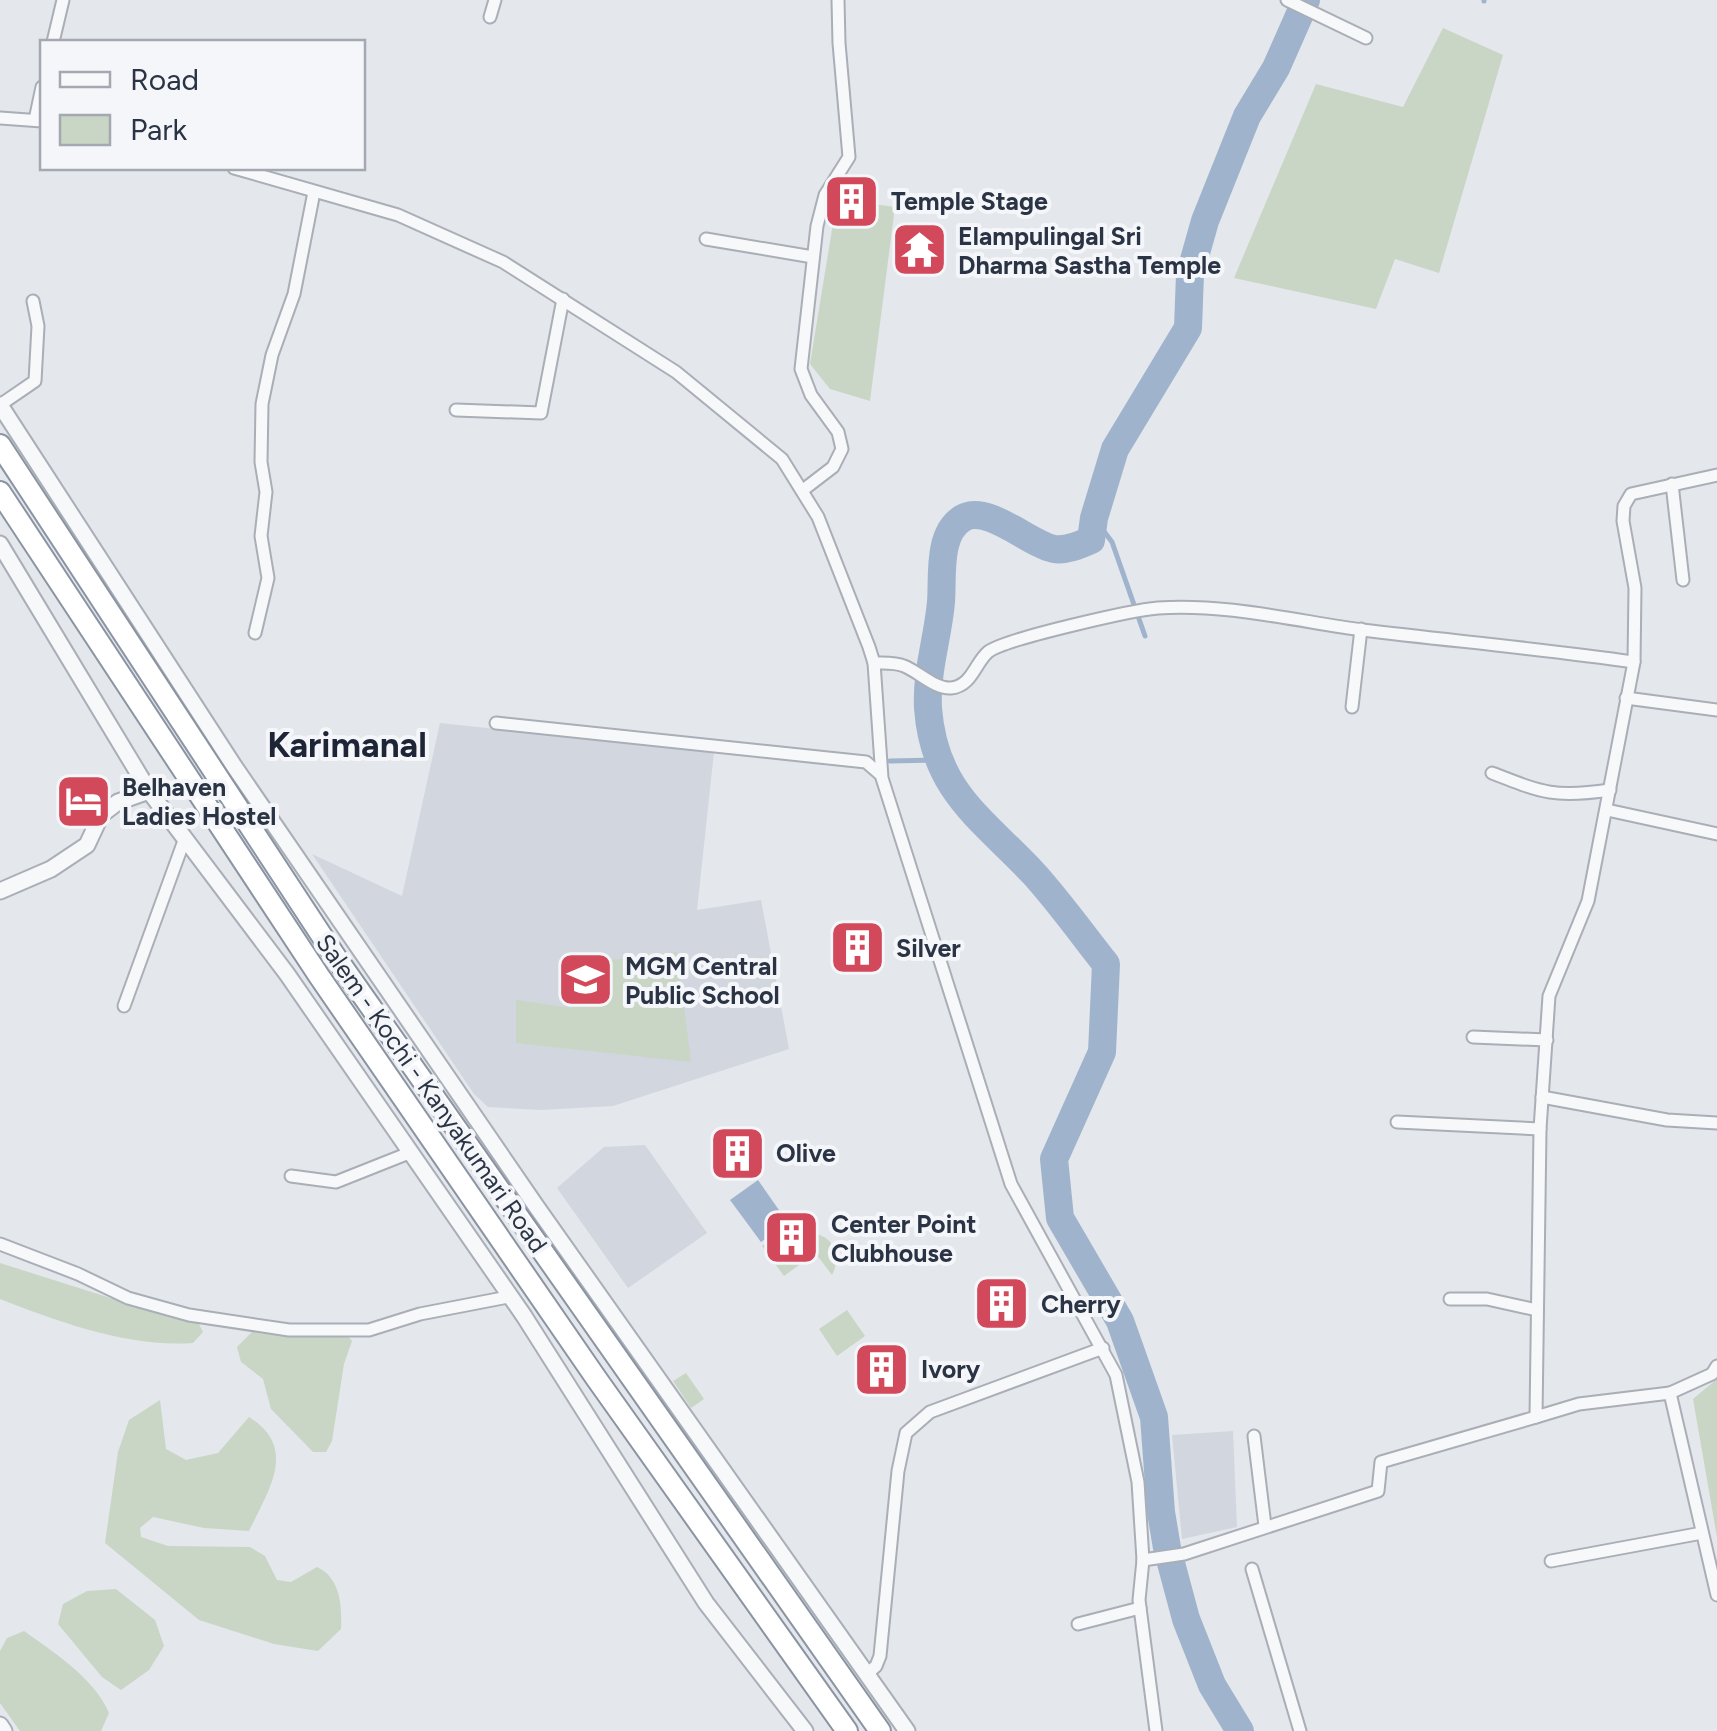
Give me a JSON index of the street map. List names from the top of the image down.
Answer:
{
  "streets": {
    "highway": ["Salem - Kochi - Kanyakumari Road"]
  },
  "districts": ["Karimanal"],
  "places": {
    "building": [
      "Temple Stage",
      "Silver",
      "Olive",
      "Center Point Clubhouse",
      "Cherry",
      "Ivory"
    ],
    "temple": ["Elampulingal Sri Dharma Sastha Temple"],
    "hotel": ["Belhaven Ladies Hostel"],
    "school or university": ["MGM Central Public School"]
  },
  "legend": ["Road", "Park"]
}
